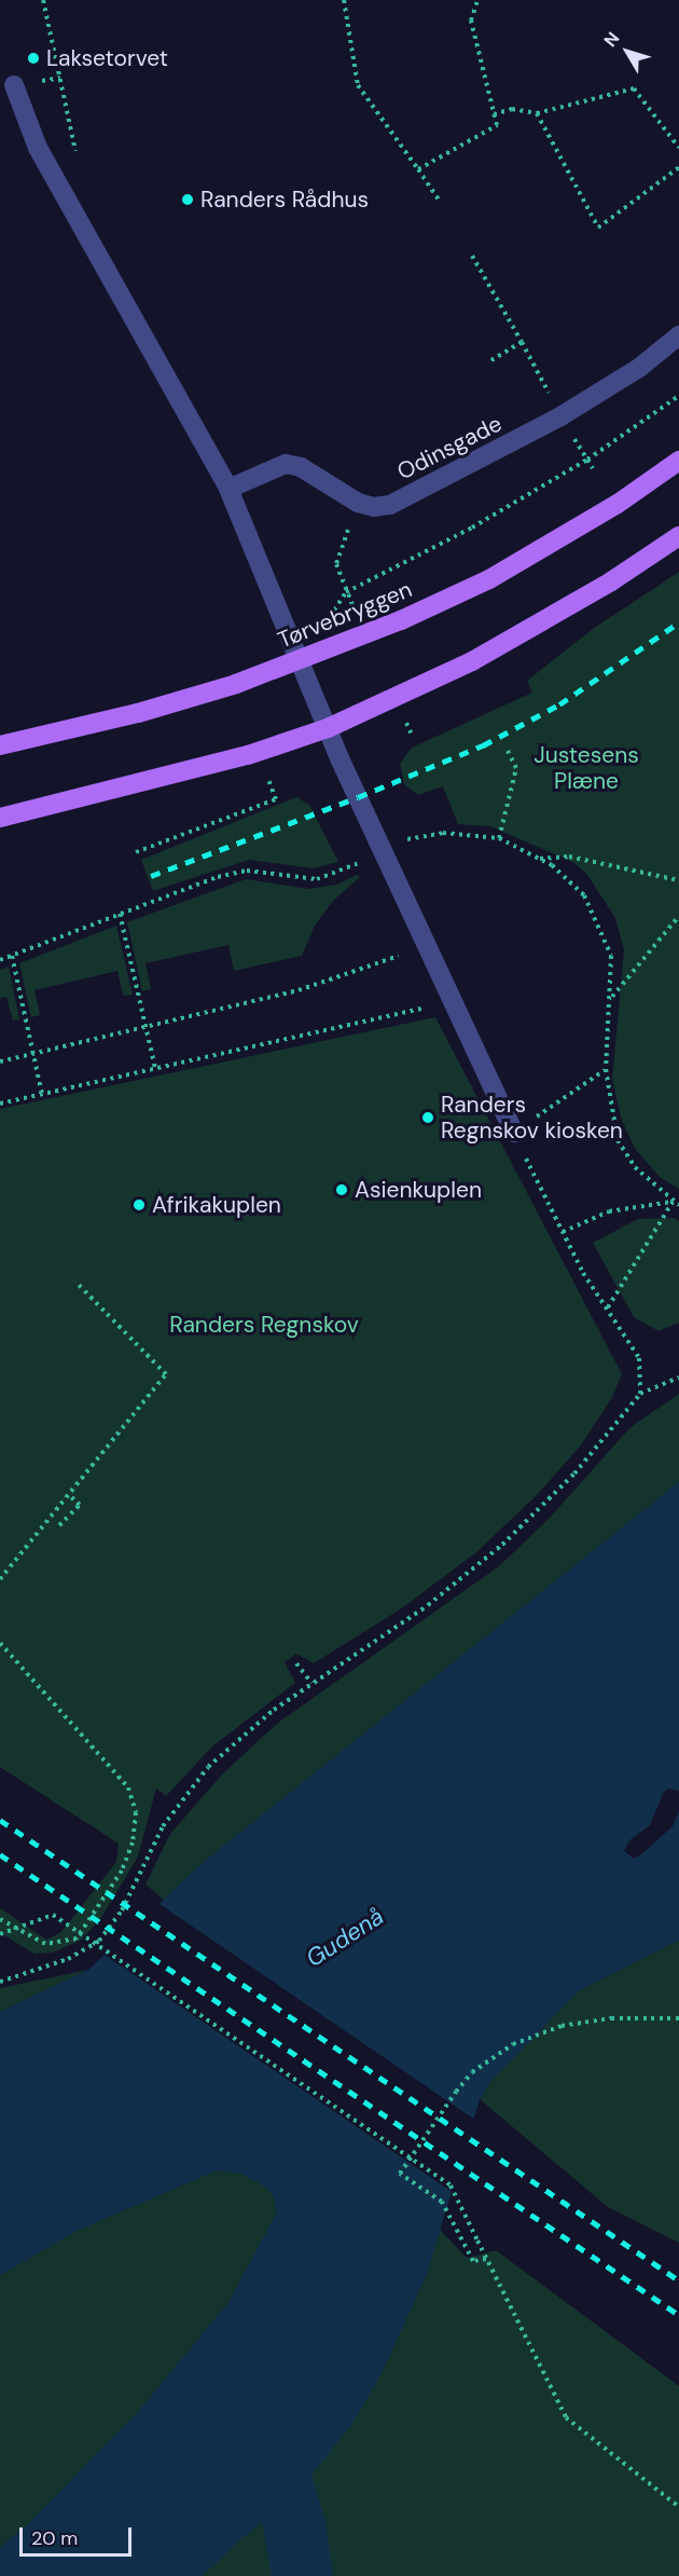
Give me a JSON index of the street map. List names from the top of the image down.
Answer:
{
  "streets": {
    "main road": ["Tørvebryggen"],
    "street": ["Odinsgade"]
  },
  "water": ["Gudenå"],
  "parks": ["Justesens Plæne", "Randers Regnskov"],
  "places": [
    "Laksetorvet",
    "Randers Rådhus",
    "Randers Regnskov kiosken",
    "Asienkuplen",
    "Afrikakuplen"
  ],
  "scale_bar": "20 m",
  "north": "top left"
}
